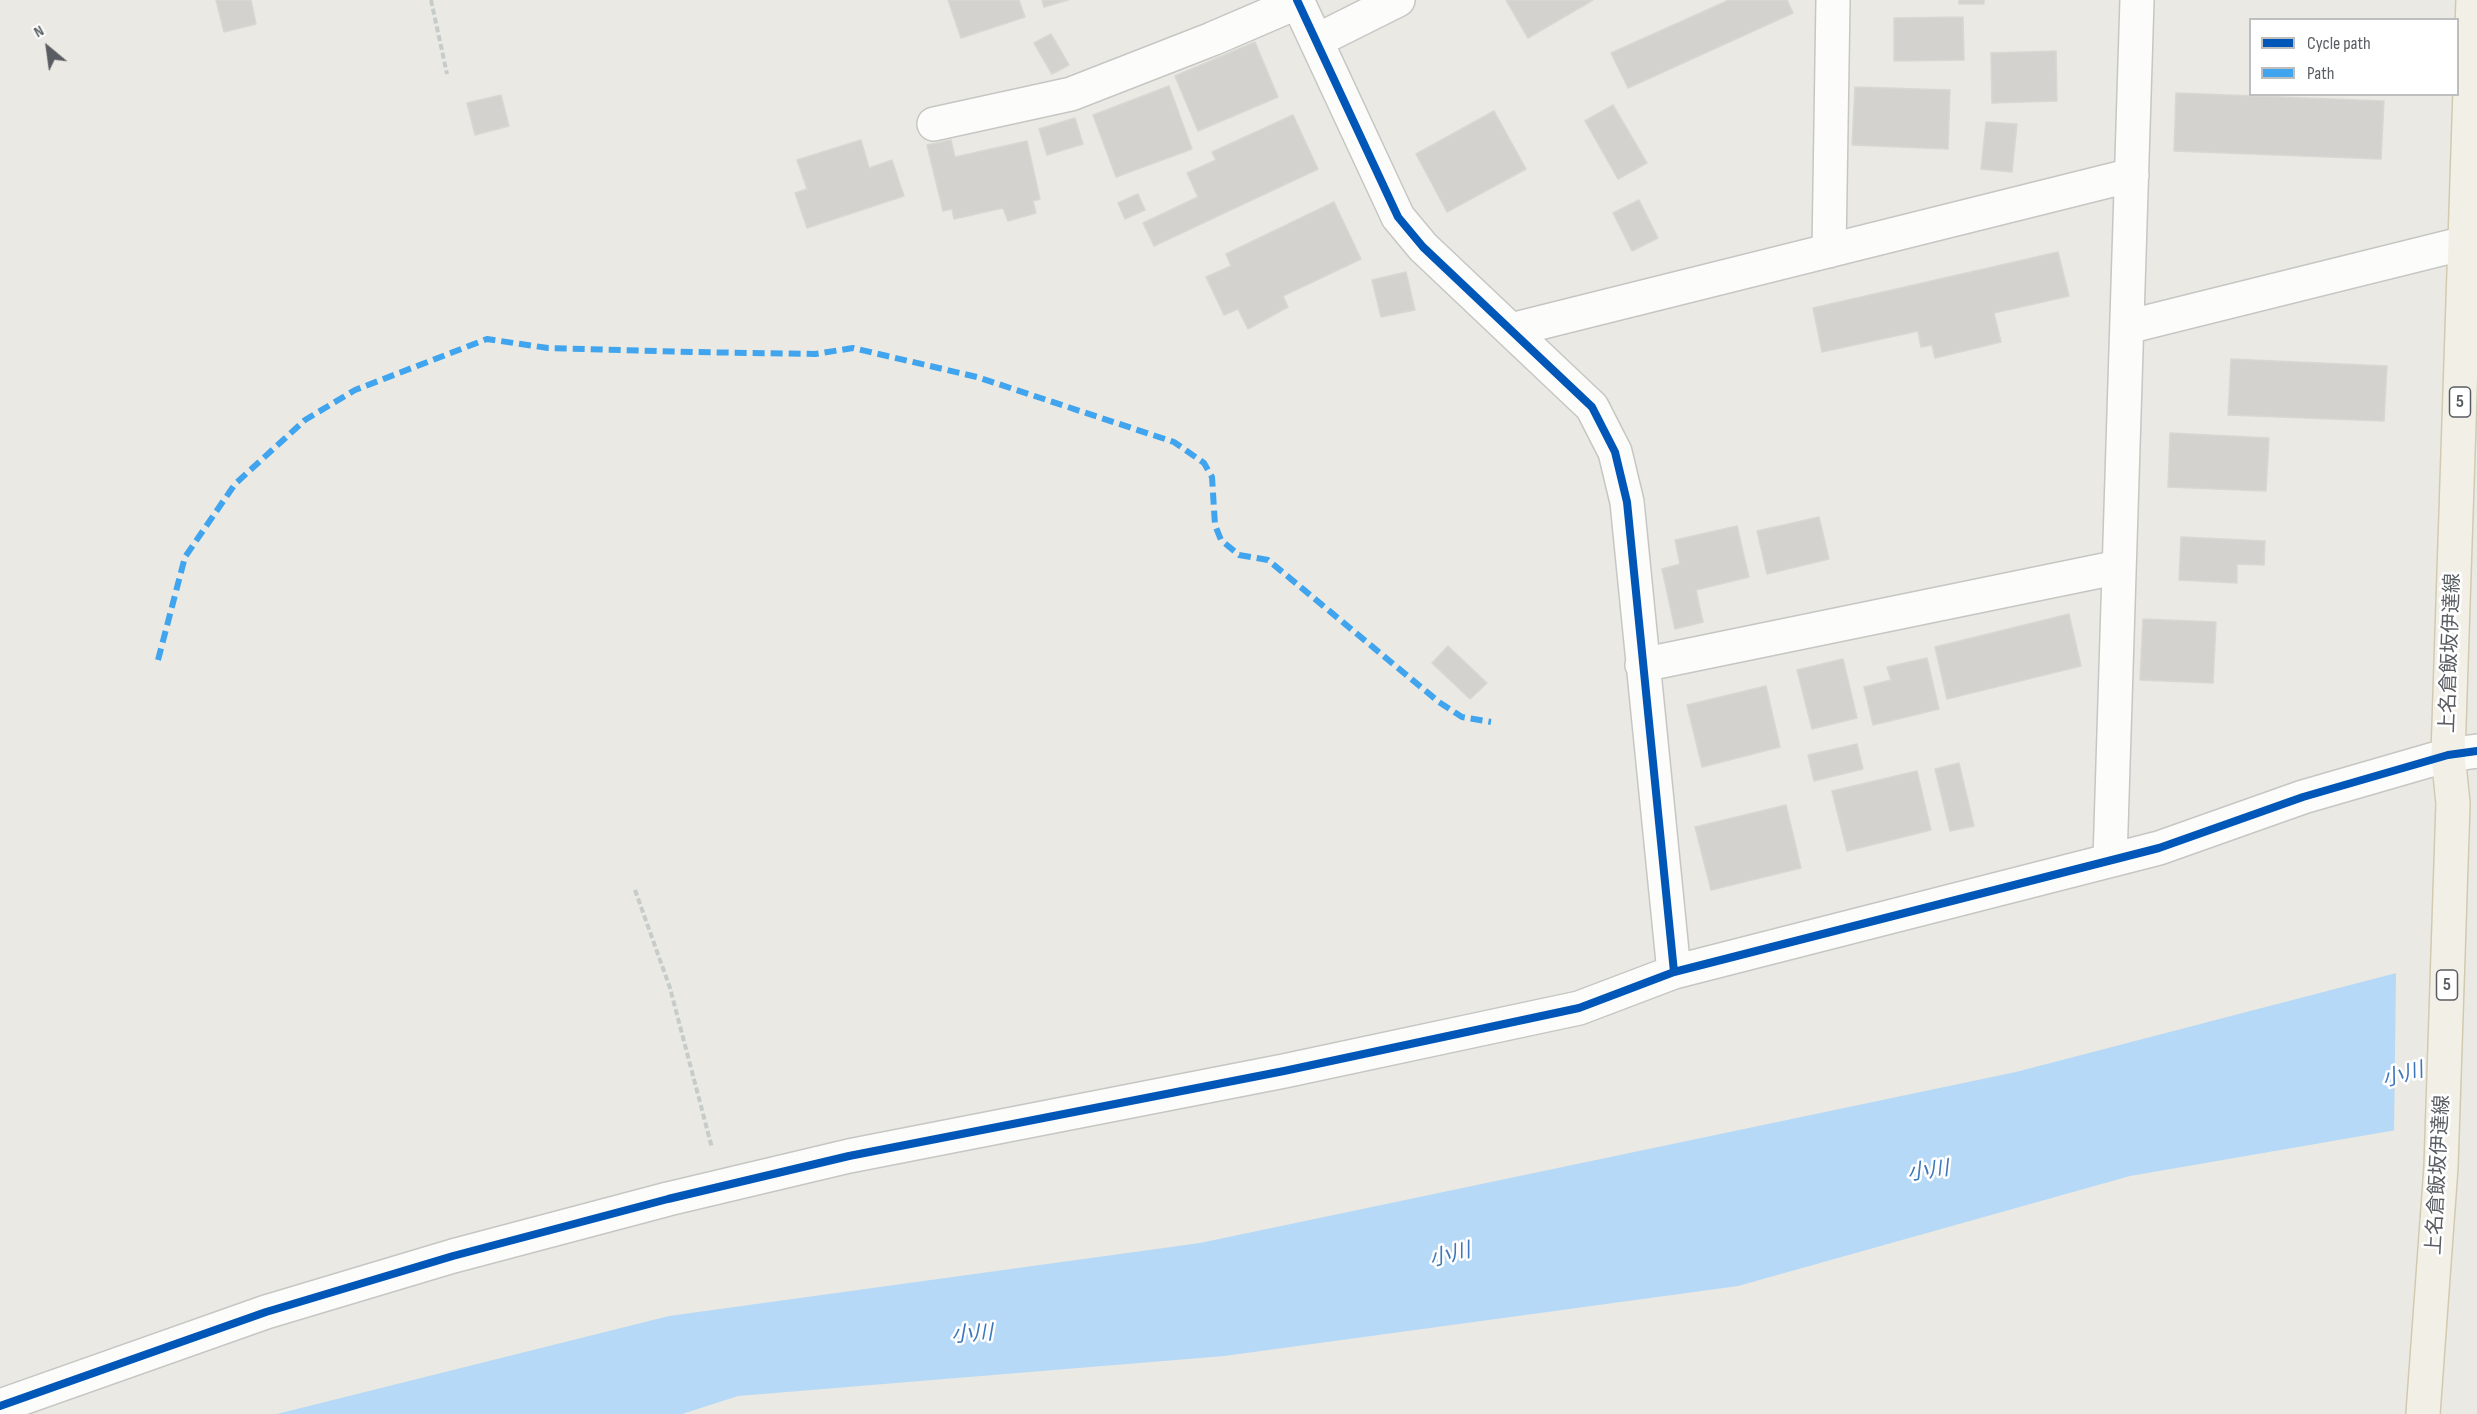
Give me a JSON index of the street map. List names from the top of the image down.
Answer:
{
  "streets": {
    "main road": ["5", "上名倉飯坂伊達線"]
  },
  "water": ["小川"],
  "legend": ["Cycle path", "Path"],
  "north": "top left"
}
